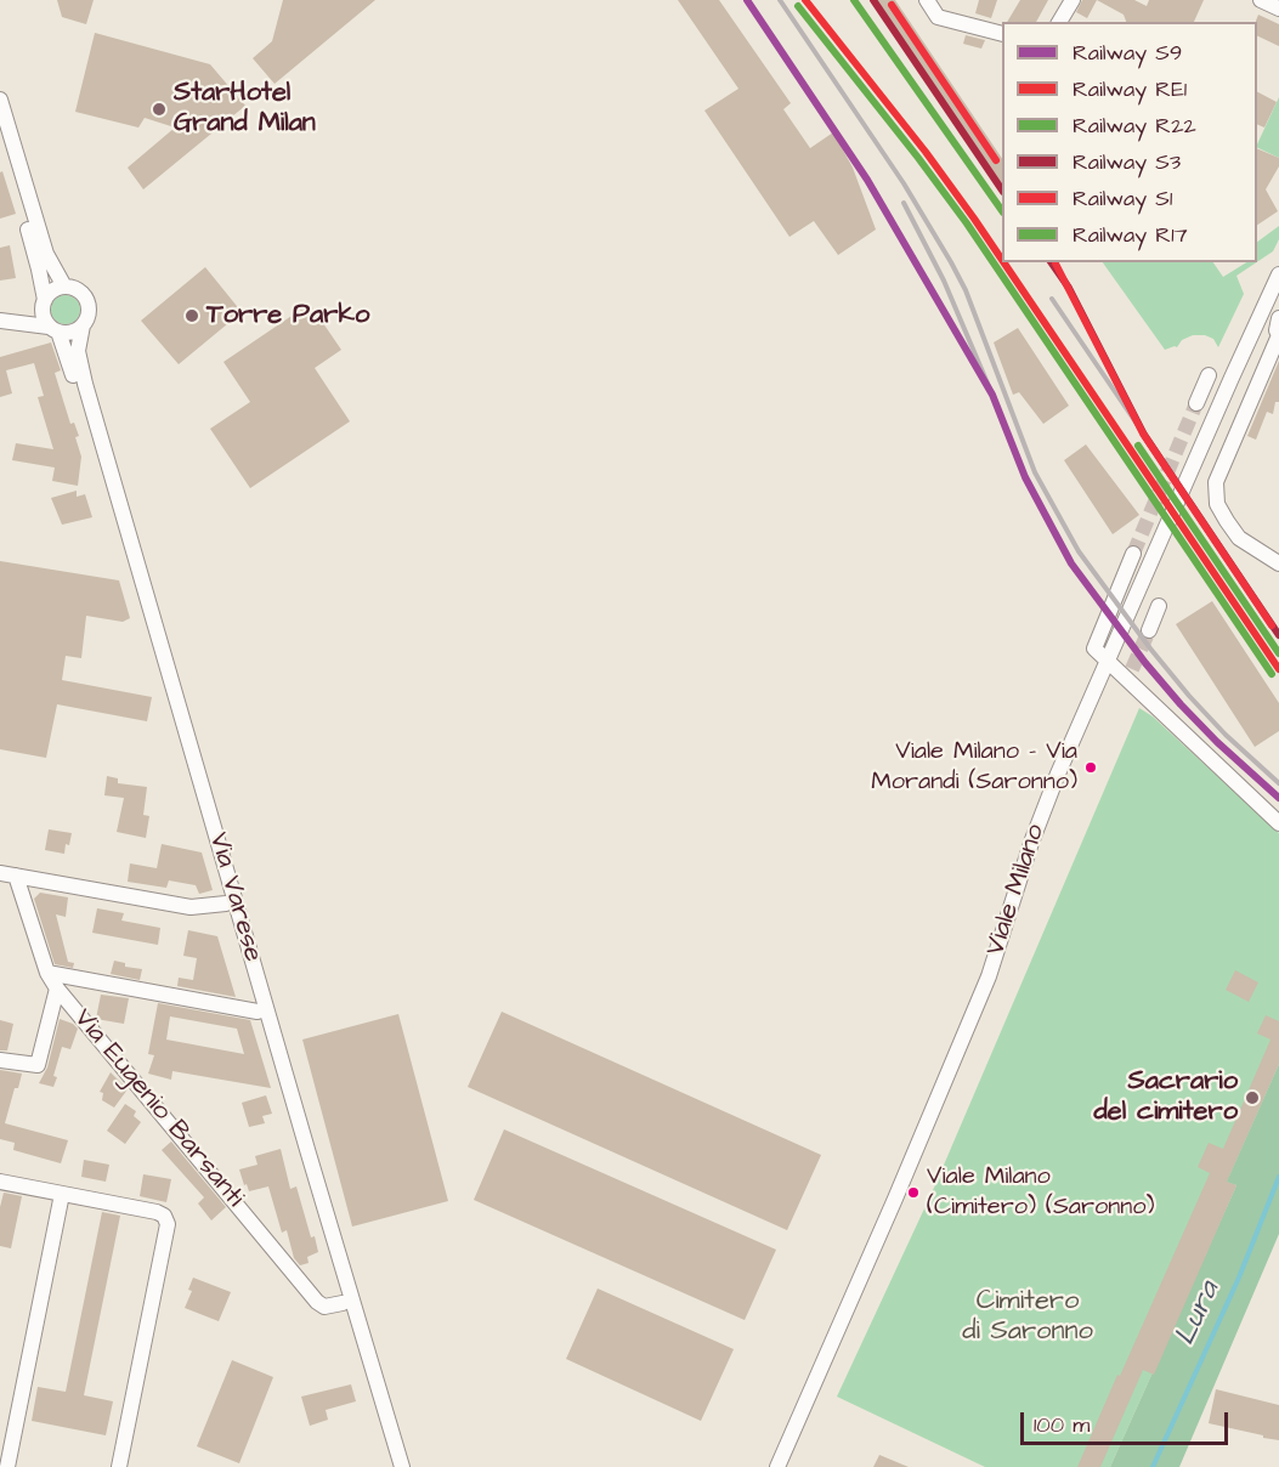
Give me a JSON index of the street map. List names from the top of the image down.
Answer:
{
  "streets": {
    "street": ["Viale Milano", "Via Varese", "Via Eugenio Barsanti"]
  },
  "crossings": [
    ["Via Varese", "Via Eugenio Barsanti"]
  ],
  "water": ["Lura"],
  "parks": ["Cimitero di Saronno"],
  "places": [
    "StarHotel Grand Milan",
    "Torre Parko",
    "Viale Milano - Via Morandi (Saronno)",
    "Sacrario del cimitero",
    "Viale Milano (Cimitero) (Saronno)"
  ],
  "lines": [
    "rail line S9",
    "rail line RE1",
    "rail line S3",
    "rail line R17",
    "rail line S1",
    "rail line R22"
  ],
  "legend": [
    "Railway S9",
    "Railway RE1",
    "Railway R22",
    "Railway S3",
    "Railway S1",
    "Railway R17"
  ],
  "scale_bar": "100 m"
}
